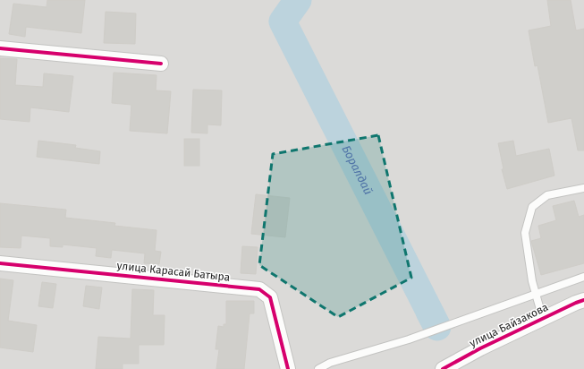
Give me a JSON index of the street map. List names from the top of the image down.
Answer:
{
  "streets": {
    "street": ["улица Карасай Батыра", "улица Байзакова"]
  },
  "water": ["Боралдай"]
}
